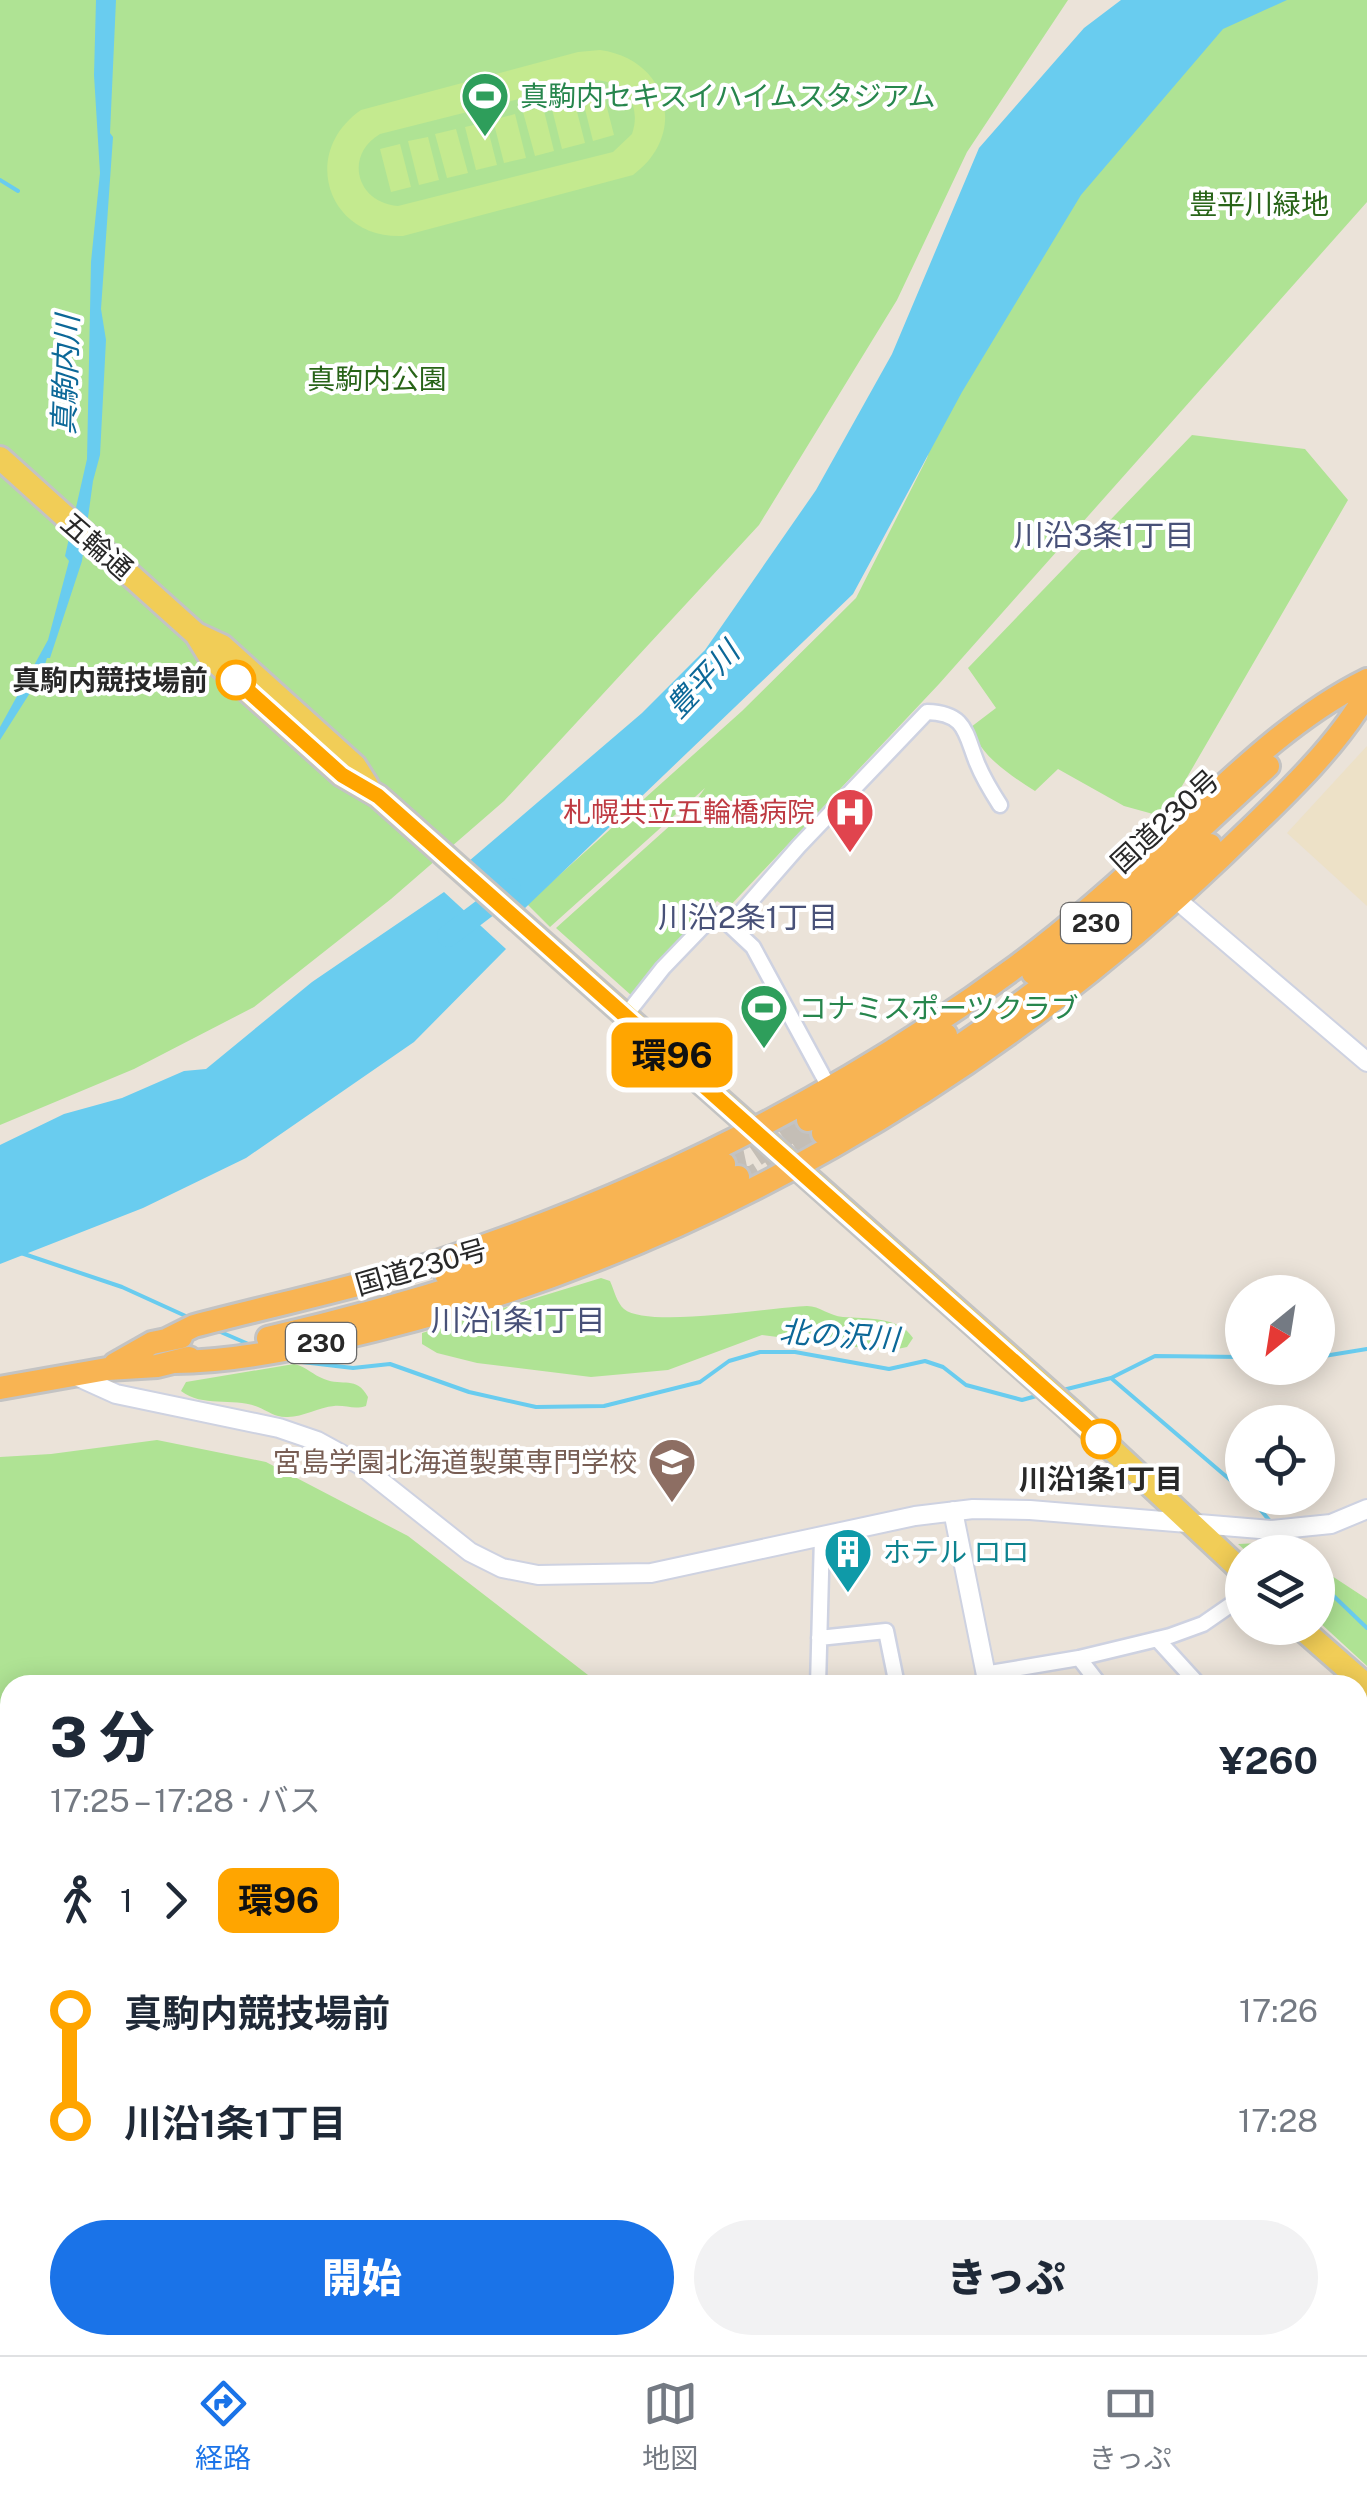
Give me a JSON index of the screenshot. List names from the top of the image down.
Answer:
{
  "streets": {
    "highway": ["国道230号", "230"],
    "main road": ["五輪通"]
  },
  "crossings": [
    ["国道230号", "230"]
  ],
  "districts": ["川沿3条1丁目", "川沿2条1丁目", "川沿1条1丁目"],
  "water": ["真駒内川", "豊平川", "北の沢川"],
  "parks": ["豊平川緑地", "真駒内公園"],
  "places": {
    "sports": ["真駒内セキスイハイムスタジアム", "コナミスポーツクラブ"],
    "other": ["真駒内競技場前", "川沿1条1丁目"],
    "hospital": ["札幌共立五輪橋病院"],
    "school or university": ["宮島学園北海道製菓専門学校"],
    "building": ["ホテル ロロ"]
  },
  "lines": ["bus line 環96"],
  "north": "bottom left",
  "page": {
    "on_map": "環96",
    "heading": ["3 分", "17:25 – 17:28 · バス", "¥260"],
    "legs": ["1", "環96"],
    "list": [
      {
        "name": "真駒内競技場前",
        "value": "17:26"
      },
      {
        "name": "川沿1条1丁目",
        "value": "17:28"
      }
    ],
    "buttons": ["開始", "きっぷ"],
    "tabs": ["経路", "地図", "きっぷ"]
  }
}
